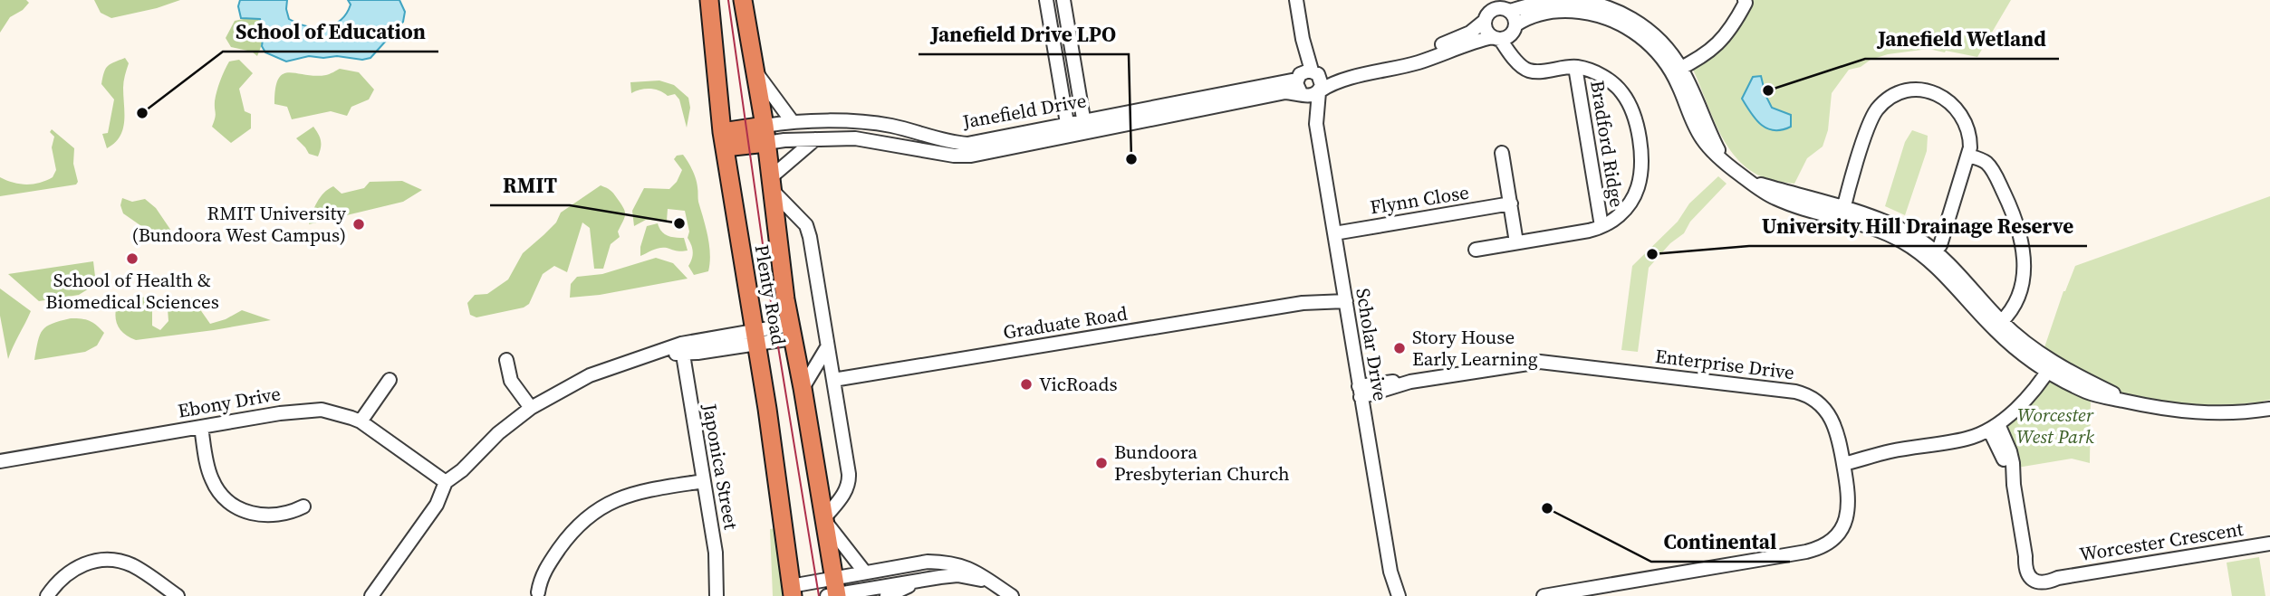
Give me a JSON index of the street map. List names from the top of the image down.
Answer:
{
  "streets": {
    "highway": ["Janefield Drive", "Plenty Road"],
    "street": [
      "Bradford Ridge",
      "Flynn Close",
      "Graduate Road",
      "Scholar Drive",
      "Enterprise Drive",
      "Ebony Drive",
      "Japonica Street",
      "Worcester Crescent"
    ]
  },
  "crossings": [
    ["Janefield Drive", "Plenty Road"],
    ["Janefield Drive", "Scholar Drive"],
    ["Flynn Close", "Scholar Drive"],
    ["Graduate Road", "Scholar Drive"],
    ["Scholar Drive", "Enterprise Drive"]
  ],
  "parks": ["Worcester West Park"],
  "places": [
    "Janefield Wetland",
    "School of Education",
    "Janefield Drive LPO",
    "RMIT",
    "RMIT University (Bundoora West Campus)",
    "University Hill Drainage Reserve",
    "School of Health & Biomedical Sciences",
    "Story House Early Learning",
    "VicRoads",
    "Bundoora Presbyterian Church",
    "Continental"
  ]
}
